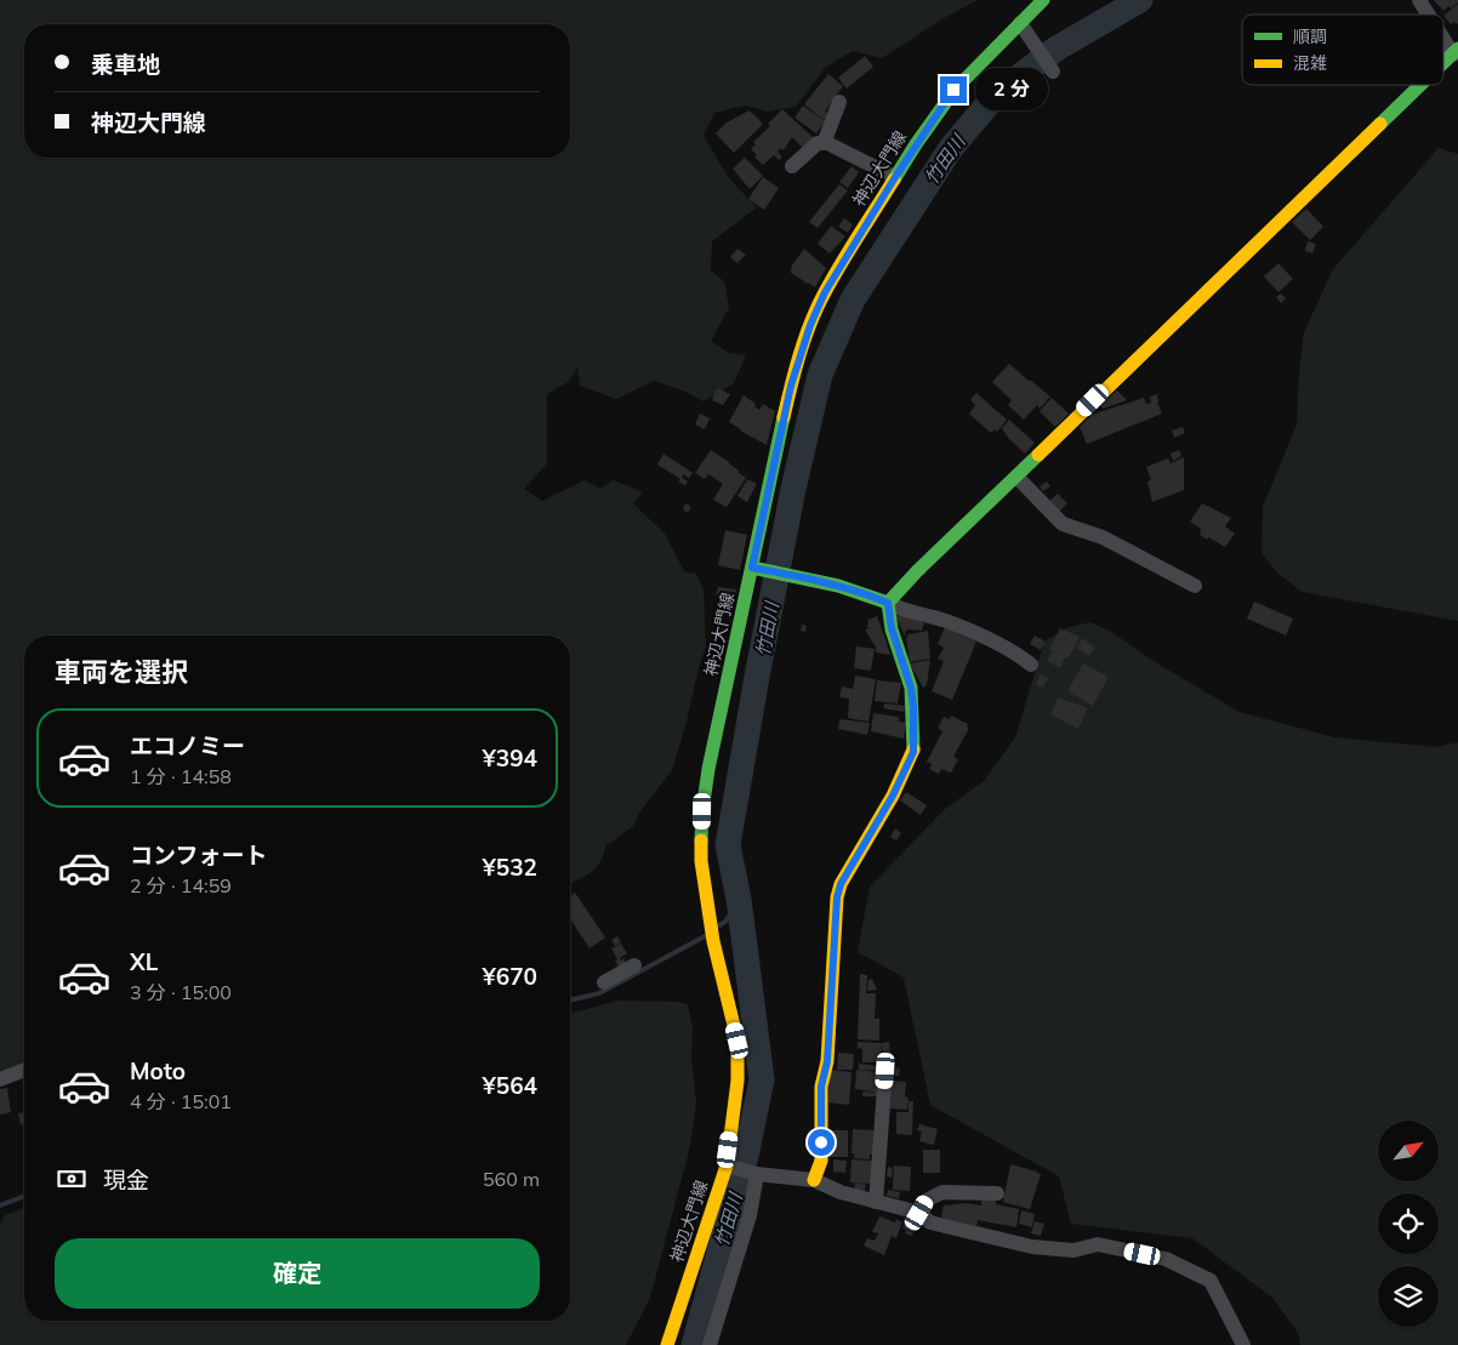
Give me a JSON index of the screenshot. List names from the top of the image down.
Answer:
{
  "streets": {
    "street": ["神辺大門線"]
  },
  "water": ["竹田川"],
  "legend": ["順調", "混雑"],
  "north": "top right",
  "page": {
    "banner": ["乗車地", "神辺大門線"],
    "bubble": "2 分",
    "heading": "車両を選択",
    "list": [
      {
        "name": "エコノミー",
        "note": "1 分 · 14:58",
        "value": "¥394"
      },
      {
        "name": "コンフォート",
        "note": "2 分 · 14:59",
        "value": "¥532"
      },
      {
        "name": "XL",
        "note": "3 分 · 15:00",
        "value": "¥670"
      },
      {
        "name": "Moto",
        "note": "4 分 · 15:01",
        "value": "¥564"
      }
    ],
    "pay": ["現金", "560 m"],
    "buttons": "確定"
  }
}
